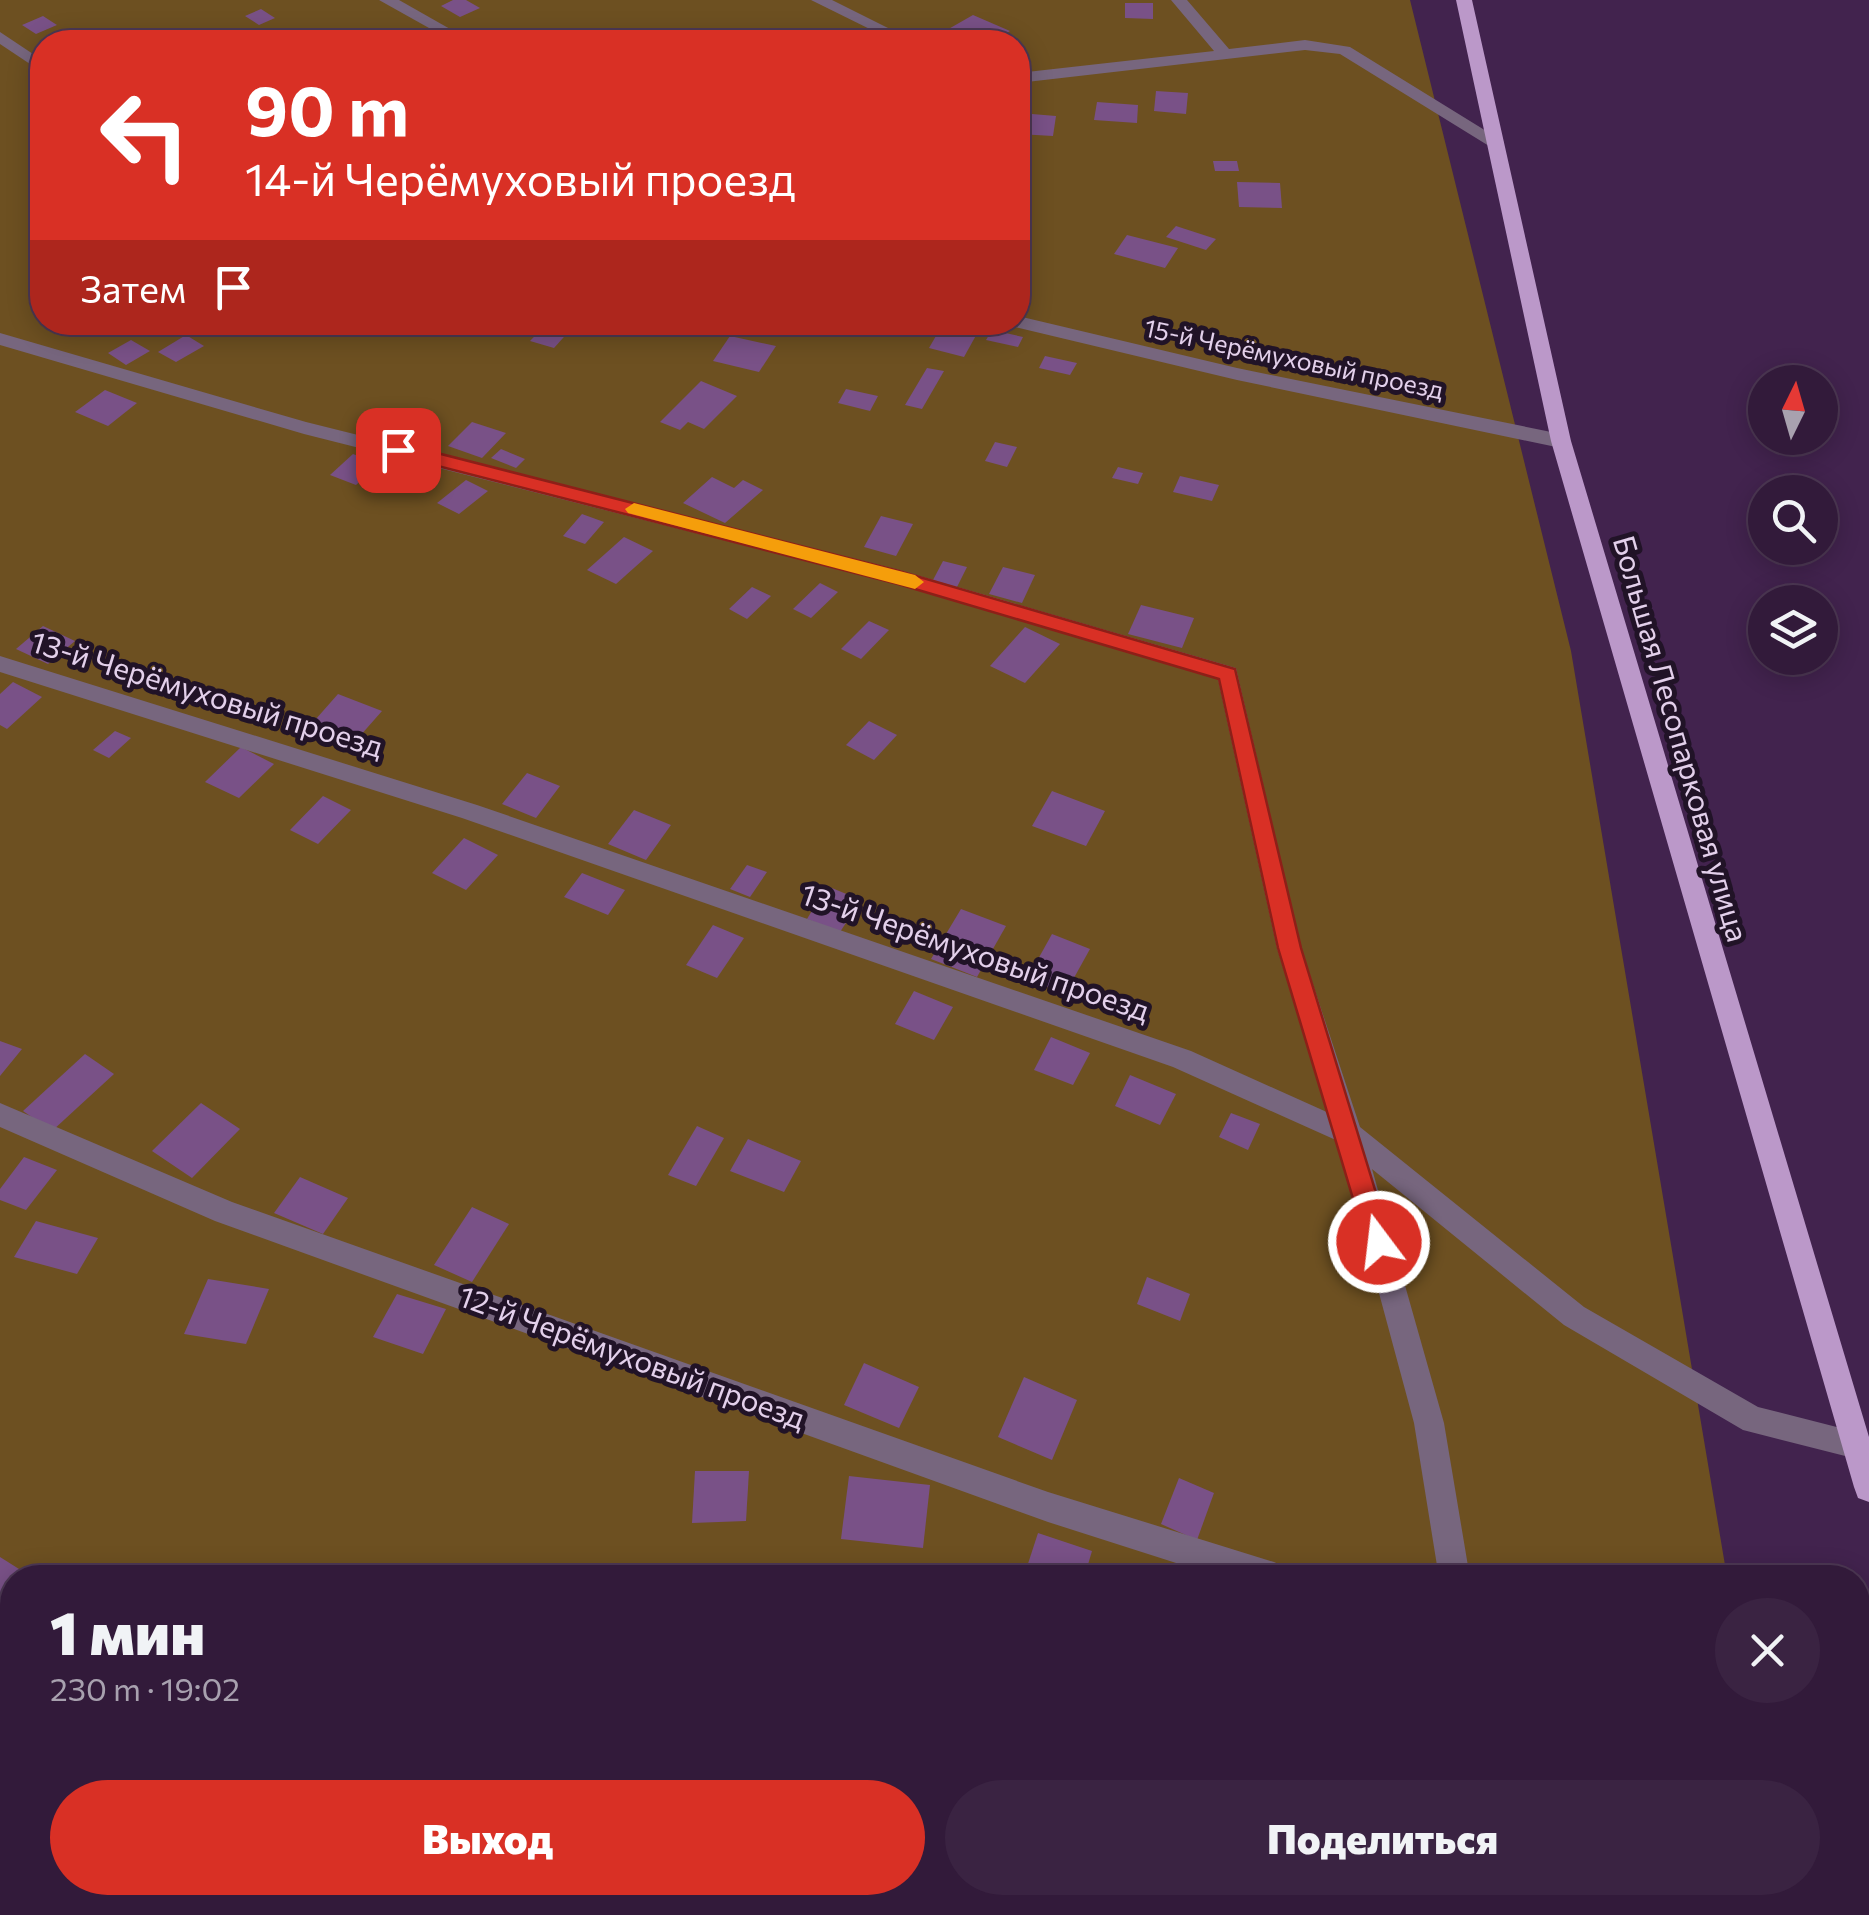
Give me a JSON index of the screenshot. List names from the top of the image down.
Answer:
{
  "streets": {
    "main road": ["Большая Лесопарковая улица"],
    "lane": ["15-й Черёмуховый проезд", "13-й Черёмуховый проезд", "12-й Черёмуховый проезд"]
  },
  "crossings": [
    ["15-й Черёмуховый проезд", "Большая Лесопарковая улица"],
    ["13-й Черёмуховый проезд", "Большая Лесопарковая улица"]
  ],
  "north": "top",
  "page": {
    "turn": ["90 m", "14-й Черёмуховый проезд"],
    "then": "Затем",
    "heading": ["1 мин", "230 m · 19:02"],
    "buttons": ["Выход", "Поделиться"]
  }
}
